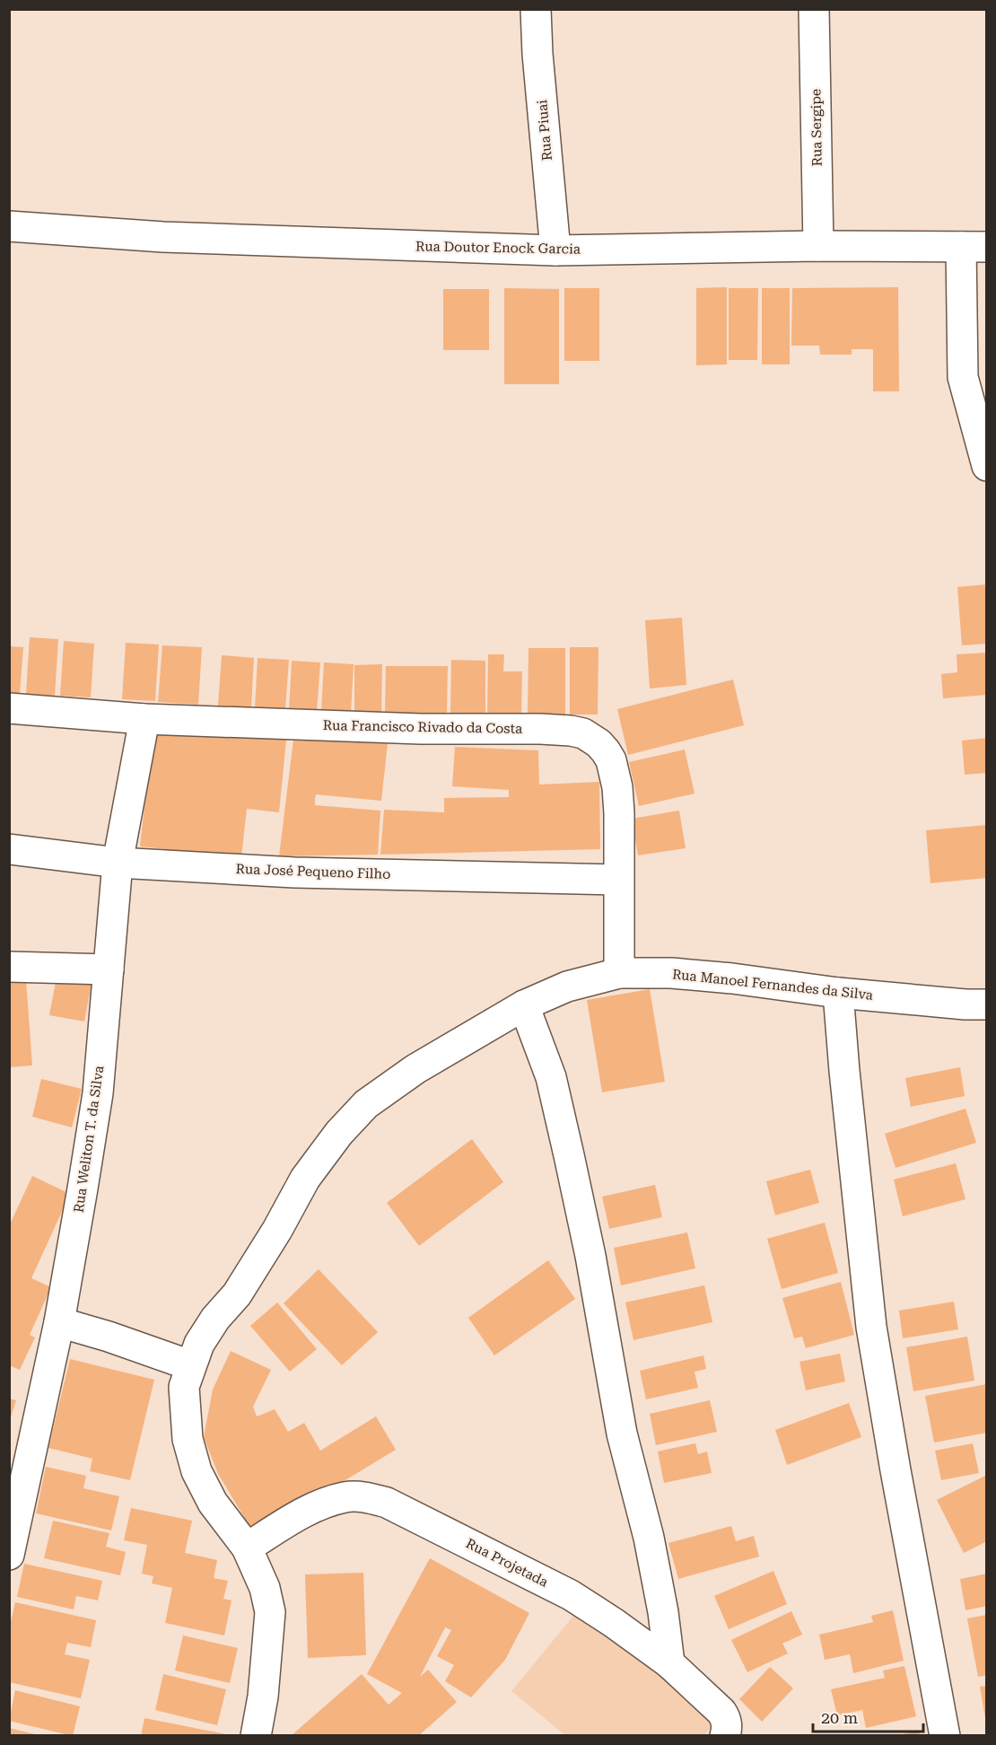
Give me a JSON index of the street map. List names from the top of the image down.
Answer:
{
  "streets": {
    "street": [
      "Rua Sergipe",
      "Rua Piuai",
      "Rua Doutor Enock Garcia",
      "Rua Francisco Rivado da Costa",
      "Rua José Pequeno Filho",
      "Rua Manoel Fernandes da Silva",
      "Rua Weliton T. da Silva",
      "Rua Projetada"
    ]
  },
  "crossings": [
    ["Rua Sergipe", "Rua Doutor Enock Garcia"],
    ["Rua Piuai", "Rua Doutor Enock Garcia"],
    ["Rua Francisco Rivado da Costa", "Rua José Pequeno Filho"],
    ["Rua Francisco Rivado da Costa", "Rua Manoel Fernandes da Silva"],
    ["Rua Francisco Rivado da Costa", "Rua Weliton T. da Silva"],
    ["Rua José Pequeno Filho", "Rua Weliton T. da Silva"],
    ["Rua Manoel Fernandes da Silva", "Rua Projetada"]
  ],
  "scale_bar": "20 m"
}
